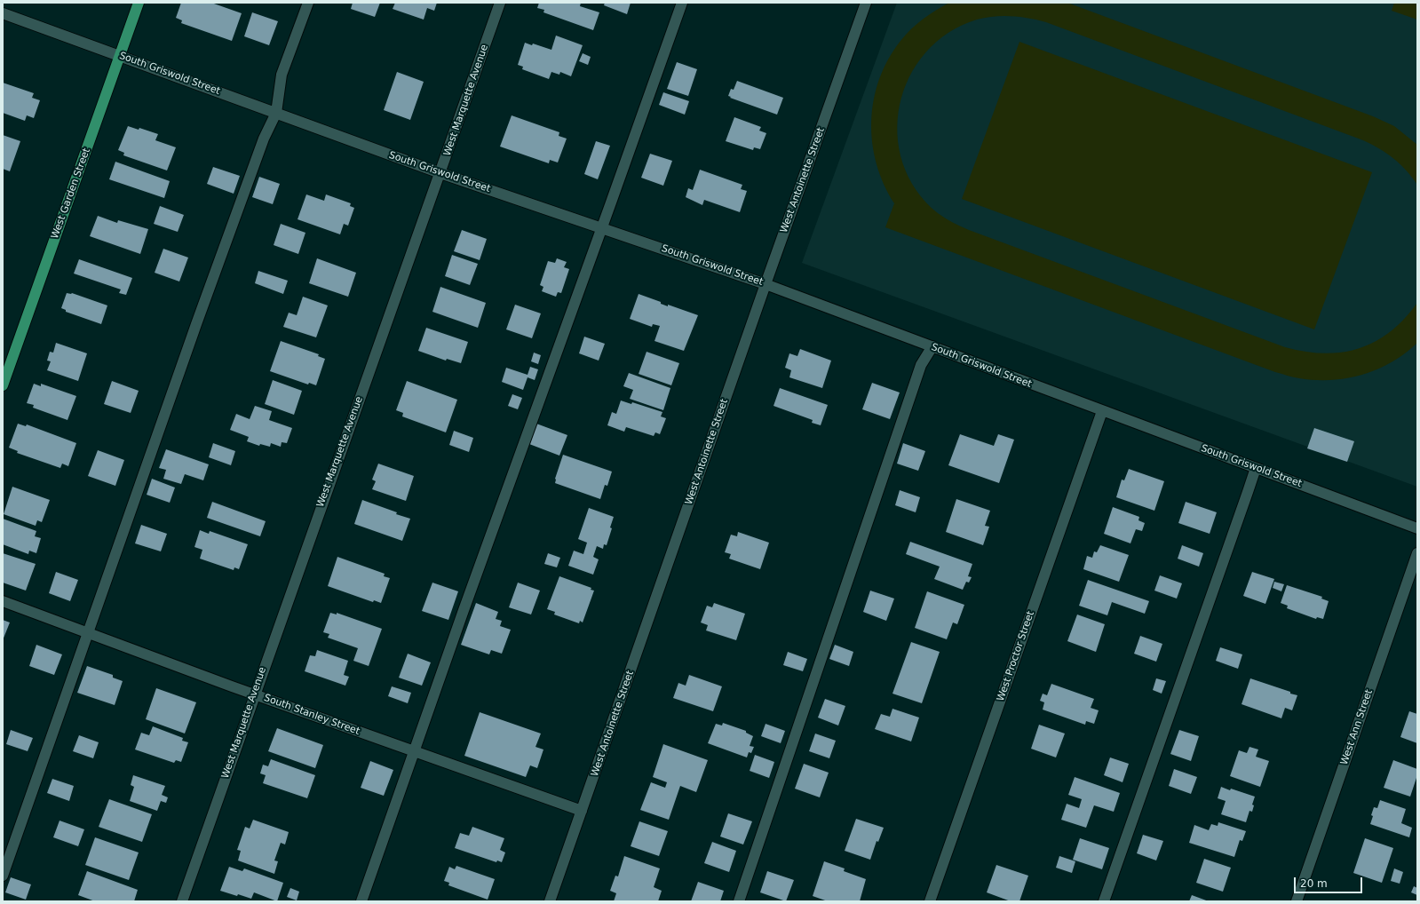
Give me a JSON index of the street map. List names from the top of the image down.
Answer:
{
  "streets": {
    "main road": ["West Garden Street"],
    "street": [
      "South Griswold Street",
      "West Marquette Avenue",
      "West Antoinette Street",
      "West Proctor Street",
      "South Stanley Street",
      "West Ann Street"
    ]
  },
  "crossings": [
    ["South Griswold Street", "West Marquette Avenue"],
    ["South Griswold Street", "West Antoinette Street"],
    ["South Griswold Street", "West Garden Street"],
    ["South Griswold Street", "West Proctor Street"],
    ["West Marquette Avenue", "South Stanley Street"],
    ["West Antoinette Street", "South Stanley Street"]
  ],
  "scale_bar": "20 m"
}
